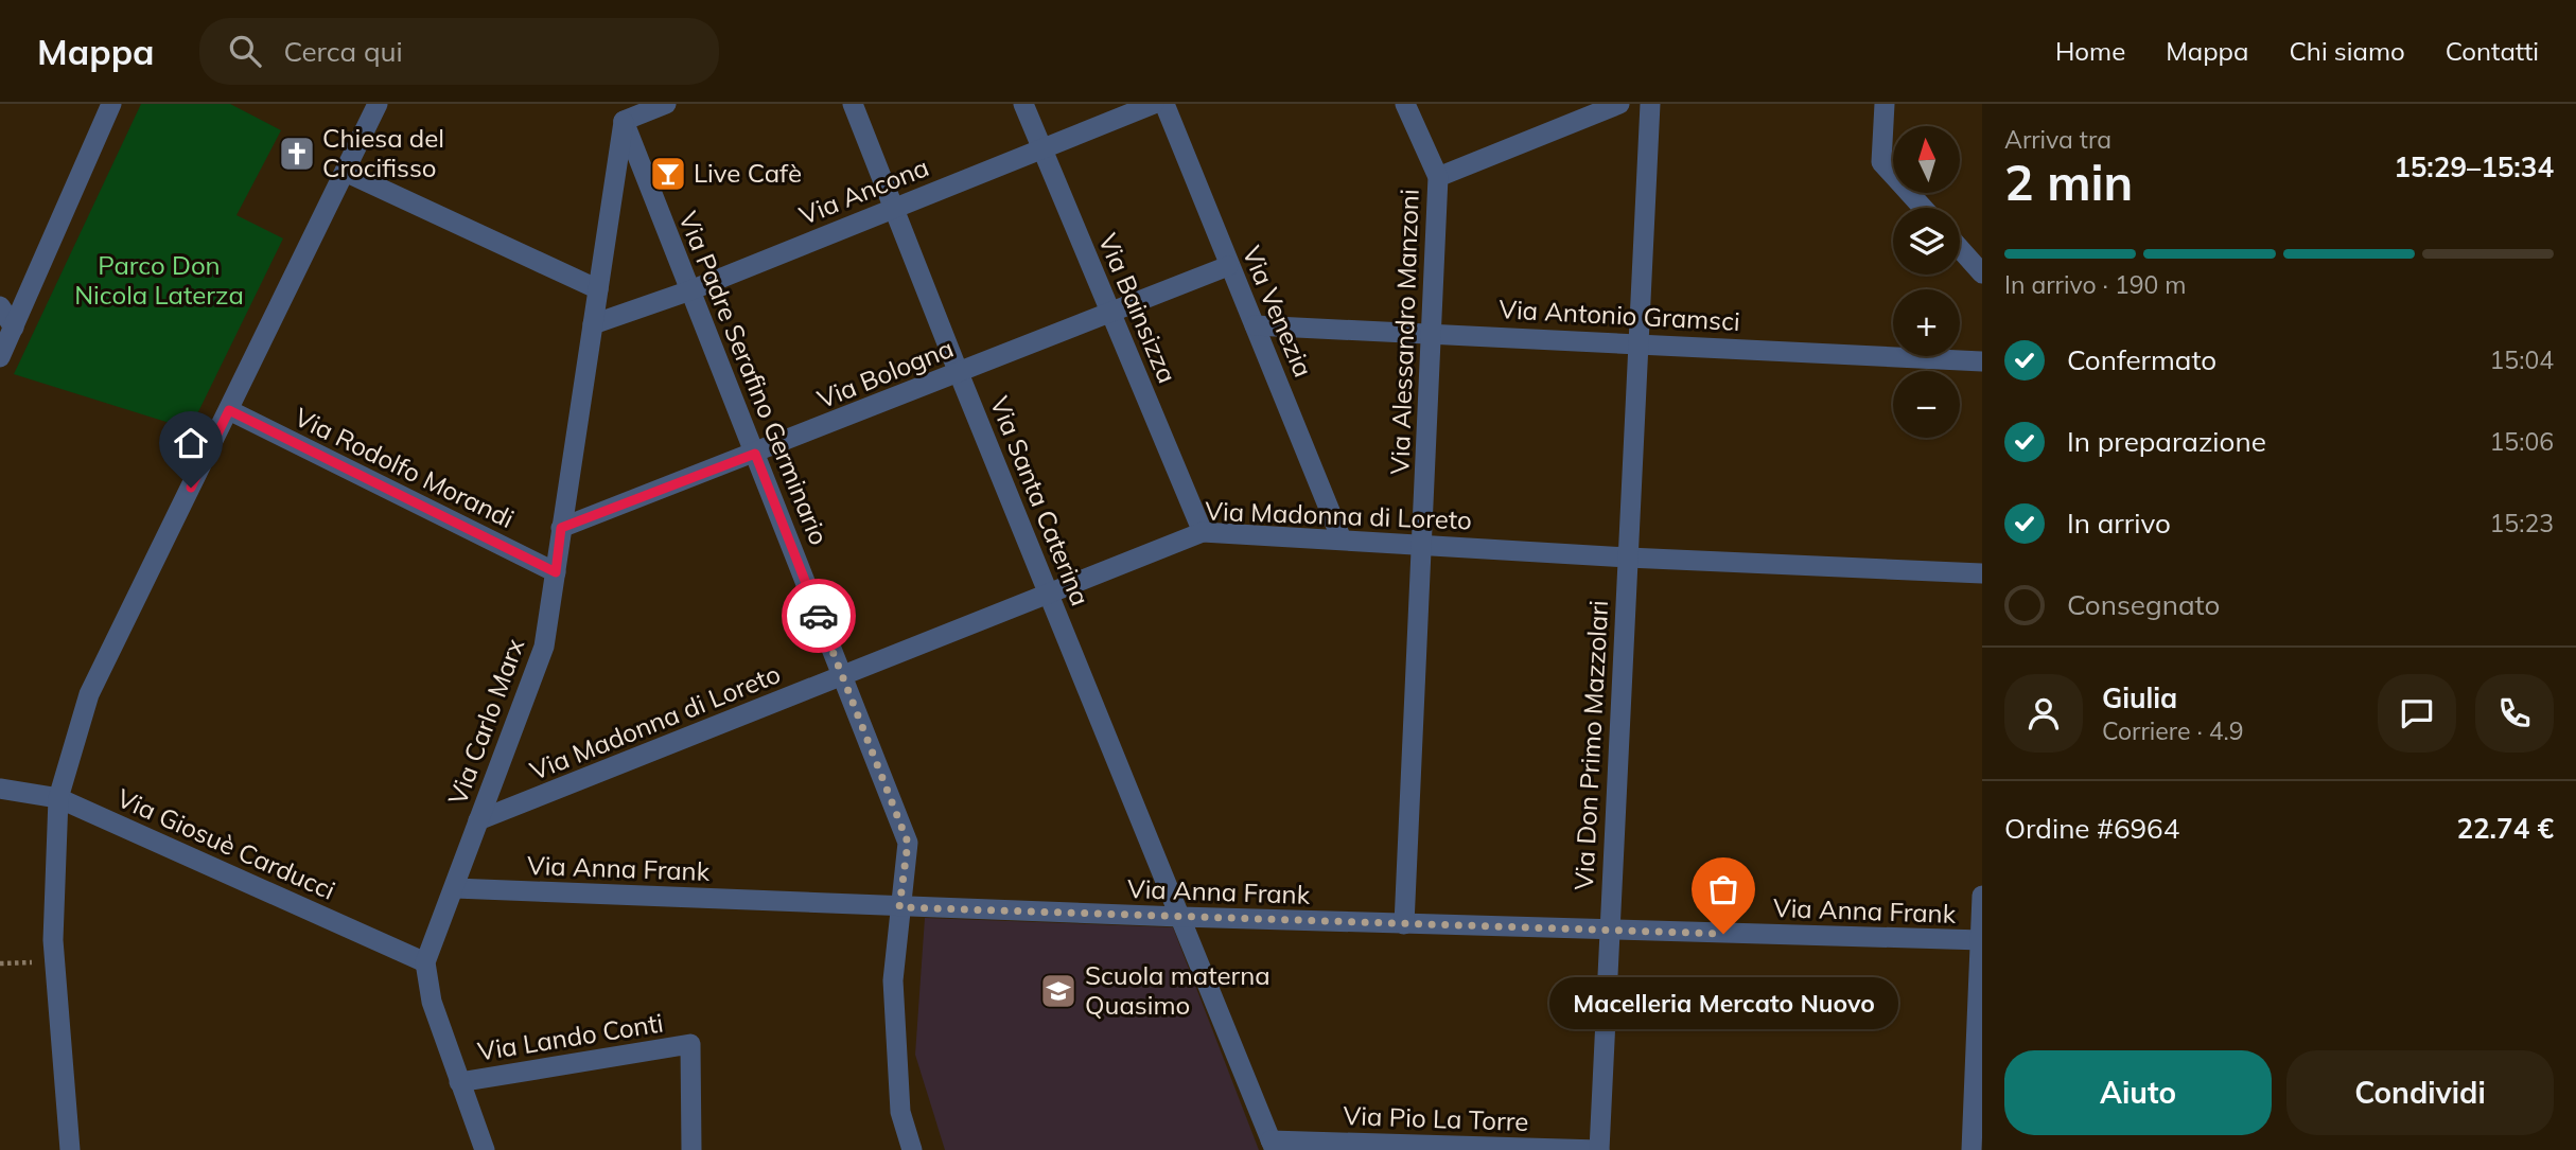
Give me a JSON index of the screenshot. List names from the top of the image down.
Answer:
{
  "streets": {
    "street": [
      "Via Ancona",
      "Via Bainsizza",
      "Via Venezia",
      "Via Antonio Gramsci",
      "Via Alessandro Manzoni",
      "Via Bologna",
      "Via Padre Serafino Germinario",
      "Via Rodolfo Morandi",
      "Via Santa Caterina",
      "Via Madonna di Loreto",
      "Via Carlo Marx",
      "Via Don Primo Mazzolari",
      "Via Giosuè Carducci",
      "Via Anna Frank",
      "Via Lando Conti",
      "Via Pio La Torre"
    ]
  },
  "crossings": [
    ["Via Ancona", "Via Bainsizza"],
    ["Via Ancona", "Via Padre Serafino Germinario"],
    ["Via Ancona", "Via Santa Caterina"],
    ["Via Ancona", "Via Carlo Marx"],
    ["Via Bainsizza", "Via Bologna"],
    ["Via Bainsizza", "Via Madonna di Loreto"],
    ["Via Venezia", "Via Antonio Gramsci"],
    ["Via Venezia", "Via Bologna"],
    ["Via Venezia", "Via Madonna di Loreto"],
    ["Via Antonio Gramsci", "Via Alessandro Manzoni"],
    ["Via Antonio Gramsci", "Via Don Primo Mazzolari"],
    ["Via Alessandro Manzoni", "Via Madonna di Loreto"],
    ["Via Alessandro Manzoni", "Via Anna Frank"],
    ["Via Bologna", "Via Padre Serafino Germinario"],
    ["Via Bologna", "Via Santa Caterina"],
    ["Via Bologna", "Via Carlo Marx"],
    ["Via Padre Serafino Germinario", "Via Madonna di Loreto"],
    ["Via Padre Serafino Germinario", "Via Carlo Marx"],
    ["Via Padre Serafino Germinario", "Via Anna Frank"],
    ["Via Rodolfo Morandi", "Via Carlo Marx"],
    ["Via Santa Caterina", "Via Madonna di Loreto"],
    ["Via Santa Caterina", "Via Anna Frank"],
    ["Via Santa Caterina", "Via Pio La Torre"],
    ["Via Madonna di Loreto", "Via Carlo Marx"],
    ["Via Madonna di Loreto", "Via Don Primo Mazzolari"],
    ["Via Carlo Marx", "Via Giosuè Carducci"],
    ["Via Carlo Marx", "Via Anna Frank"],
    ["Via Don Primo Mazzolari", "Via Anna Frank"],
    ["Via Don Primo Mazzolari", "Via Pio La Torre"]
  ],
  "parks": ["Parco Don Nicola Laterza"],
  "places": {
    "church": ["Chiesa del Crocifisso"],
    "bar": ["Live Cafè"],
    "other": ["Macelleria Mercato Nuovo"],
    "school or university": ["Scuola materna Quasimo"]
  },
  "north": "top",
  "page": {
    "header": "Mappa",
    "search": "Cerca qui",
    "nav": [
      "Home",
      "Mappa",
      "Chi siamo",
      "Contatti"
    ],
    "heading": ["2 min", "Arriva tra", "15:29–15:34"],
    "panel": [
      "Giulia",
      "Corriere · 4.9",
      "Ordine #6964",
      "22.74 €"
    ],
    "map_buttons": ["+", "−"],
    "bar": "In arrivo · 190 m",
    "list": [
      ["Confermato", "15:04"],
      ["In preparazione", "15:06"],
      ["In arrivo", "15:23"],
      "Consegnato"
    ],
    "bubble": "Macelleria Mercato Nuovo",
    "buttons": ["Aiuto", "Condividi"]
  }
}
